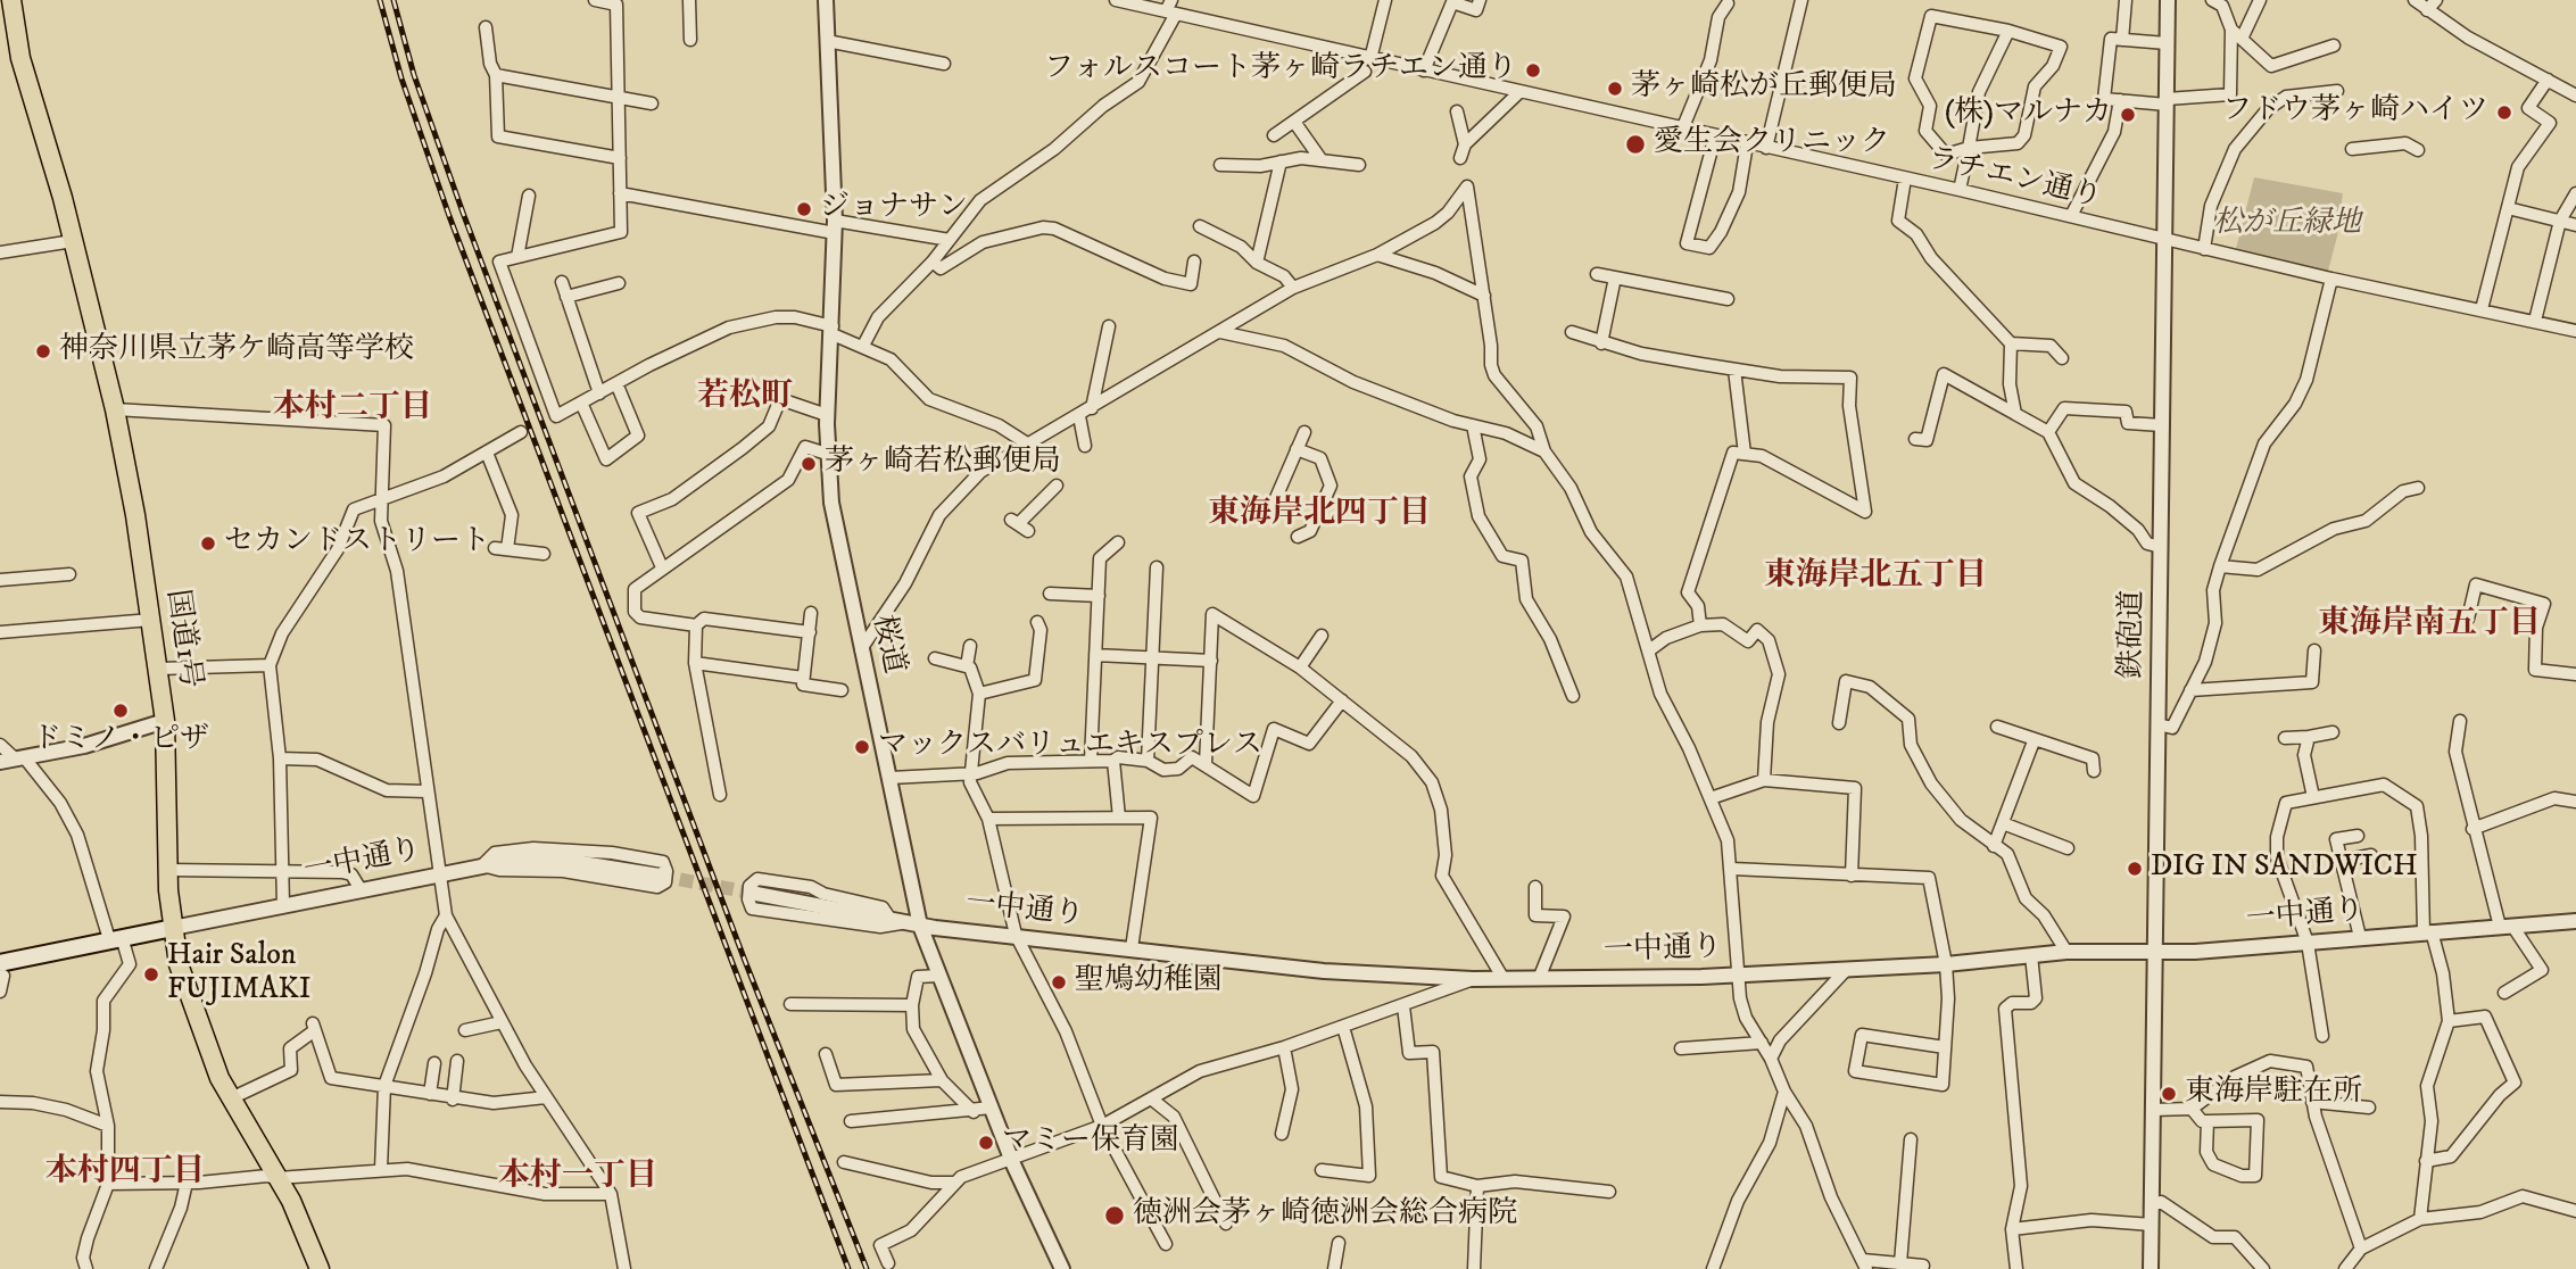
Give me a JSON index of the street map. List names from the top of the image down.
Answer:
{
  "streets": {
    "highway": ["国道1号"],
    "street": [
      "ラチエン通り",
      "鉄砲道",
      "桜道",
      "一中通り"
    ]
  },
  "crossings": [
    ["ラチエン通り", "鉄砲道"],
    ["鉄砲道", "一中通り"],
    ["国道1号", "一中通り"],
    ["桜道", "一中通り"]
  ],
  "districts": [
    "若松町",
    "本村二丁目",
    "東海岸北四丁目",
    "東海岸北五丁目",
    "東海岸南五丁目",
    "本村四丁目",
    "本村一丁目"
  ],
  "parks": ["松が丘緑地"],
  "places": [
    "フォルスコート茅ヶ崎ラチエン通り",
    "茅ヶ崎松が丘郵便局",
    "フドウ茅ヶ崎ハイツ",
    "(株)マルナカ",
    "愛生会クリニック",
    "ジョナサン",
    "神奈川県立茅ケ崎高等学校",
    "茅ヶ崎若松郵便局",
    "セカンドストリート",
    "ドミノ・ピザ",
    "マックスバリュエキスプレス",
    "DIG IN SANDWICH",
    "Hair Salon FUJIMAKI",
    "聖鳩幼稚園",
    "東海岸駐在所",
    "マミー保育園",
    "徳洲会茅ヶ崎徳洲会総合病院"
  ]
}
